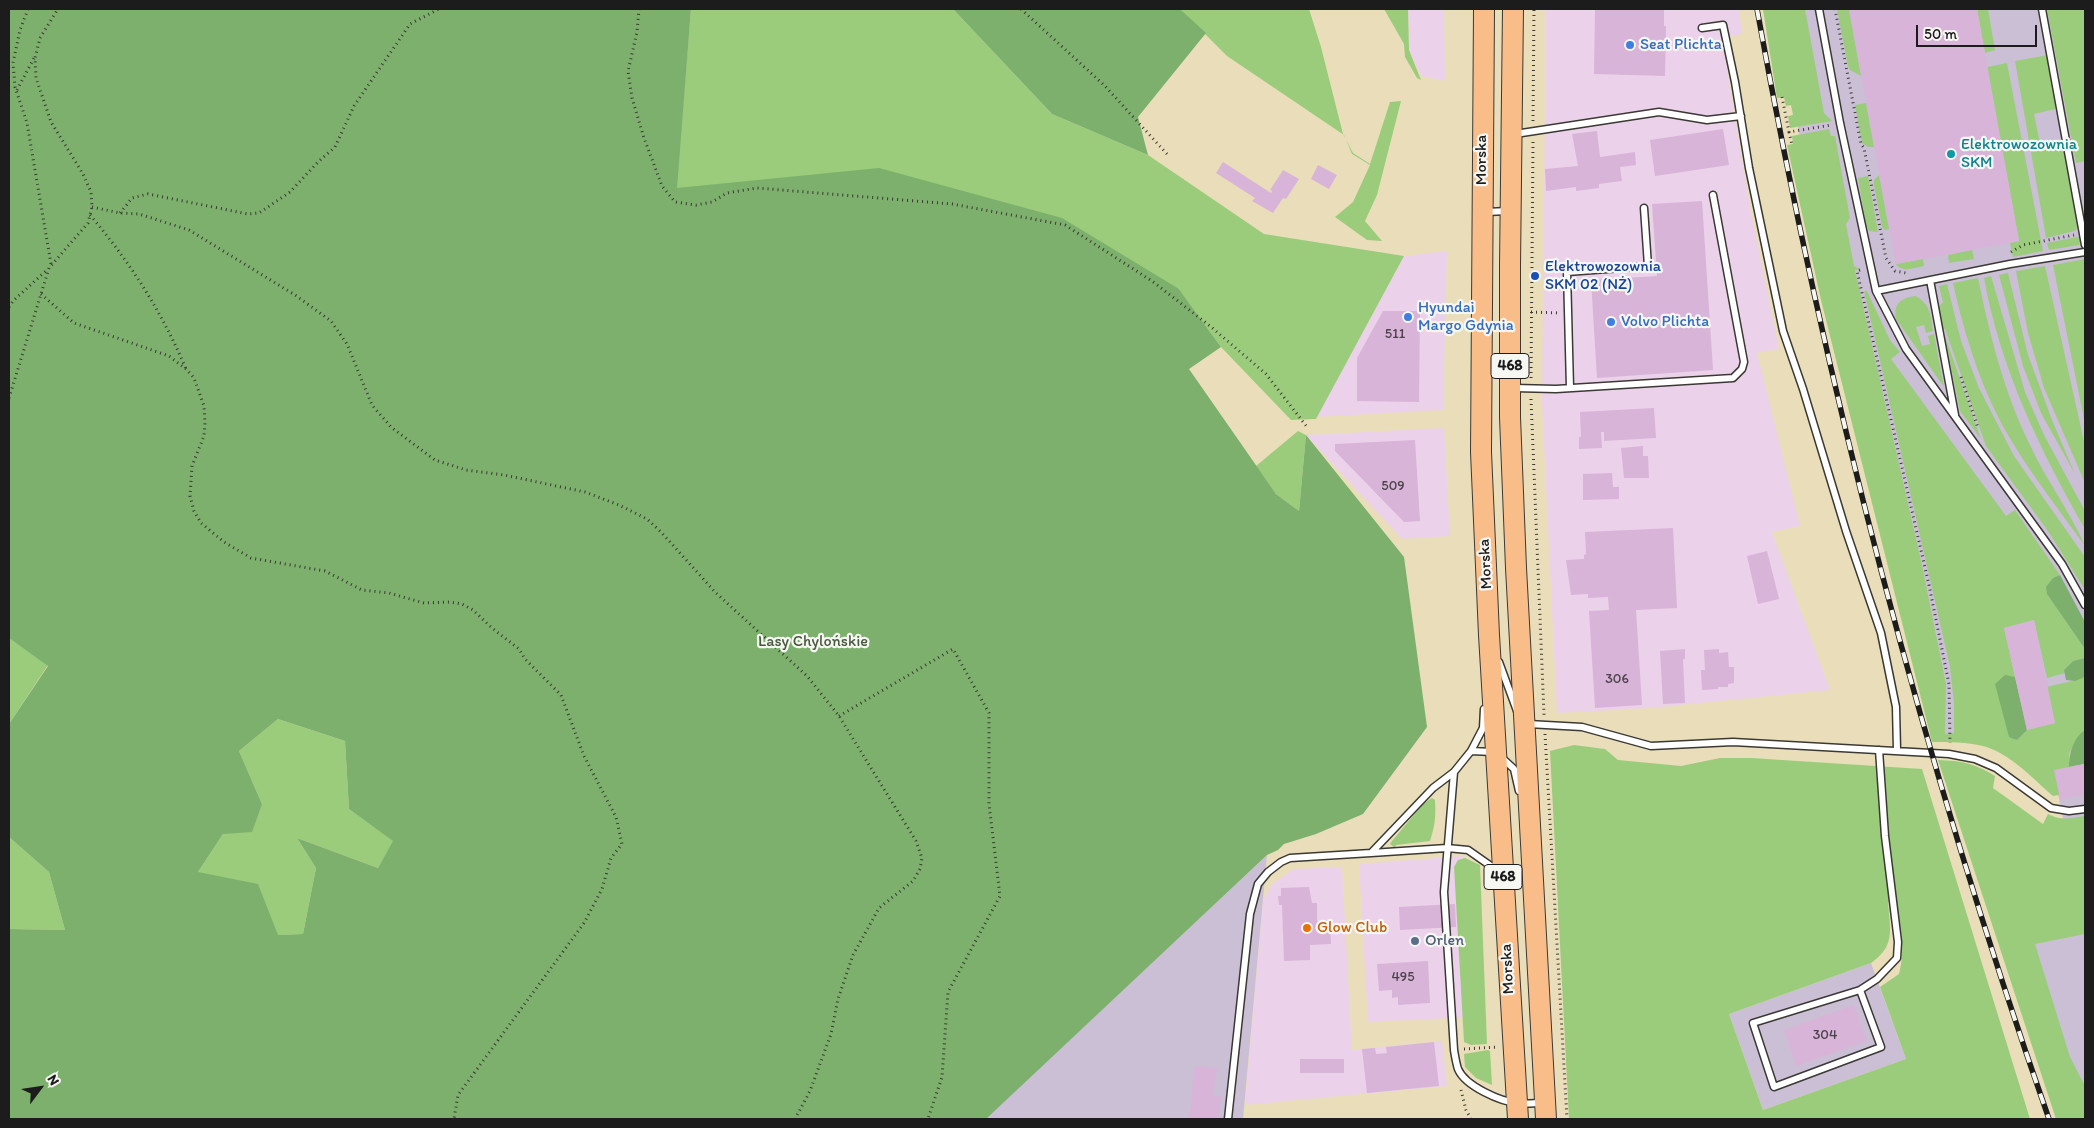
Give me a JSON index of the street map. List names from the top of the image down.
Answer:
{
  "streets": {
    "main road": ["Morska", "468"]
  },
  "parks": ["Lasy Chylońskie"],
  "places": [
    "Seat Plichta",
    "Elektrowozownia SKM",
    "Elektrowozownia SKM 02 (NŻ)",
    "Hyundai Margo Gdynia",
    "Volvo Plichta",
    "Glow Club",
    "Orlen"
  ],
  "house_numbers": [
    "511",
    "509",
    "306",
    "495",
    "304"
  ],
  "scale_bar": "50 m",
  "north": "top right"
}
